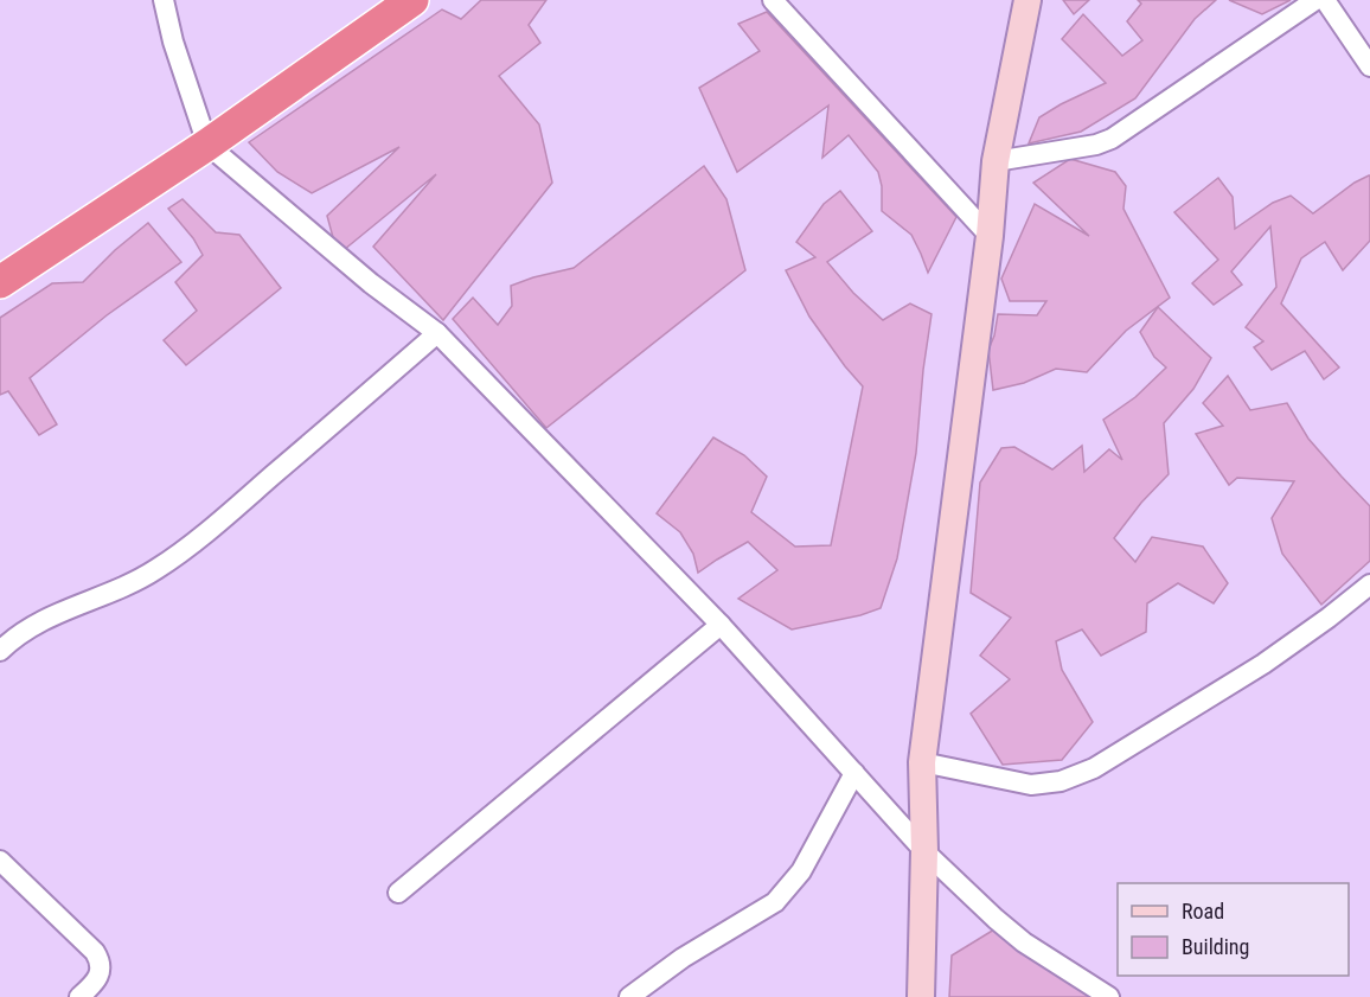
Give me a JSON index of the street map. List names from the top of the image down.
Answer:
{
  "legend": ["Road", "Building"]
}
